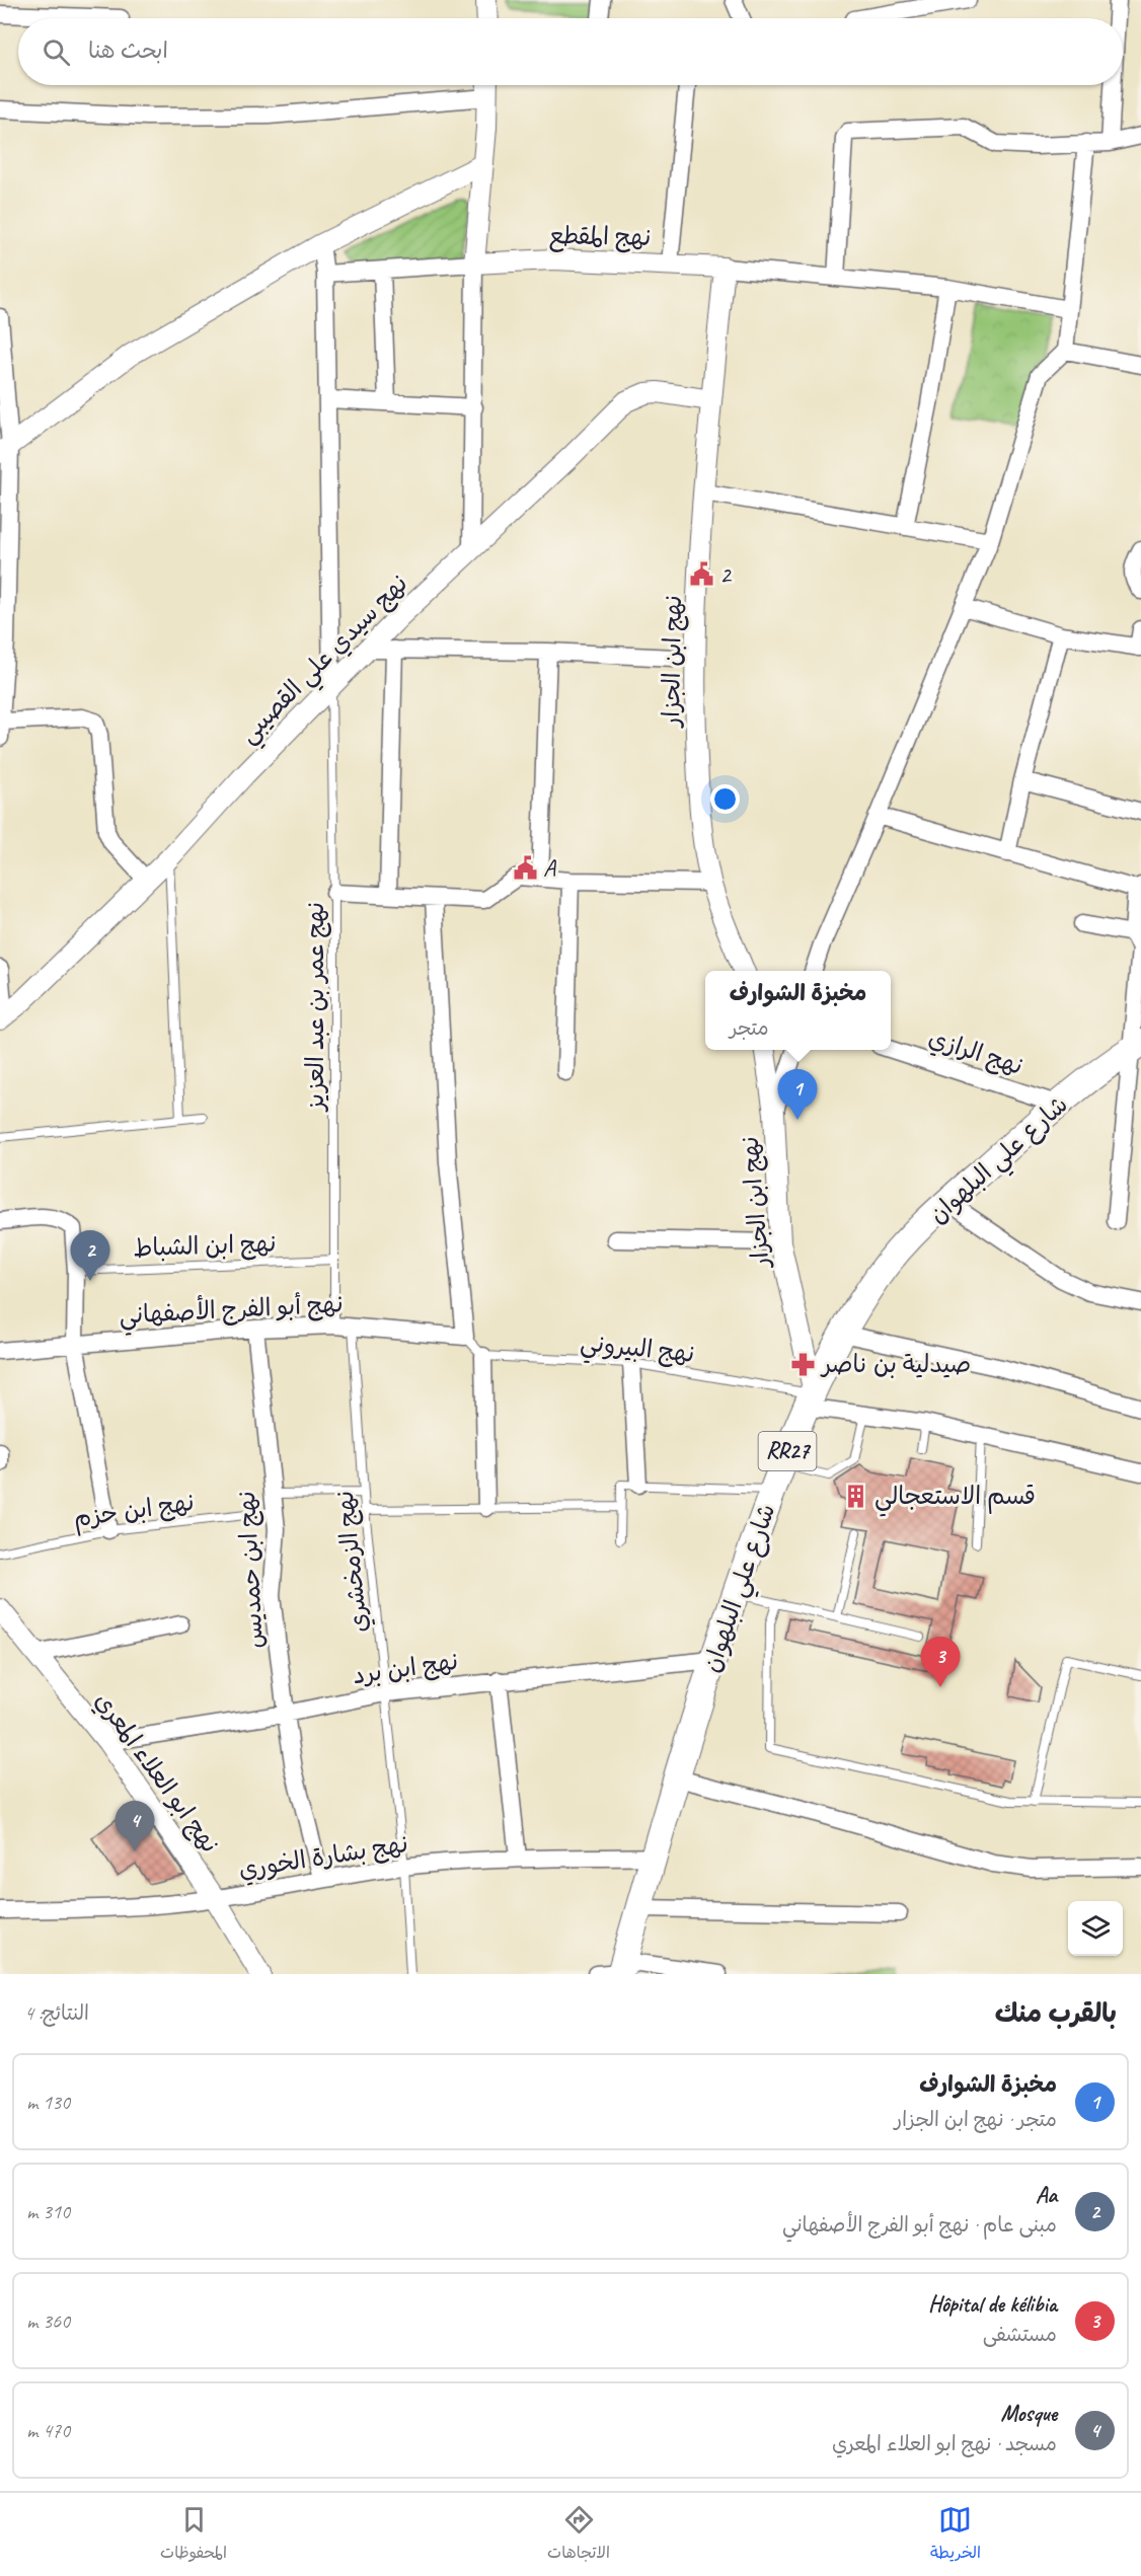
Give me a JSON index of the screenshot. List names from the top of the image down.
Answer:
{
  "streets": {
    "main road": ["شارع علي البلهوان", "RR27"],
    "street": [
      "نهج المقطع",
      "نهج سيدي علي القصيبي",
      "نهج ابن الجزار",
      "نهج الرازي",
      "نهج أبو الفرج الأصفهاني",
      "نهج ابن حمديس",
      "نهج ابن برد",
      "نهج ابو العلاء المعري",
      "نهج بشارة الخوري"
    ],
    "lane": [
      "نهج عمر بن عبد العزيز",
      "نهج ابن الشباط",
      "نهج البيروني",
      "نهج ابن حزم",
      "نهج الزمخشري"
    ]
  },
  "crossings": [
    ["نهج المقطع", "نهج ابن الجزار"],
    ["نهج سيدي علي القصيبي", "نهج ابن الجزار"],
    ["نهج سيدي علي القصيبي", "نهج عمر بن عبد العزيز"],
    ["نهج ابن الجزار", "شارع علي البلهوان"],
    ["نهج ابن الجزار", "نهج البيروني"],
    ["نهج عمر بن عبد العزيز", "نهج ابن الشباط"],
    ["نهج عمر بن عبد العزيز", "نهج أبو الفرج الأصفهاني"],
    ["نهج الرازي", "شارع علي البلهوان"],
    ["شارع علي البلهوان", "نهج البيروني"],
    ["شارع علي البلهوان", "نهج ابن برد"],
    ["شارع علي البلهوان", "نهج بشارة الخوري"],
    ["نهج أبو الفرج الأصفهاني", "نهج الزمخشري"],
    ["نهج أبو الفرج الأصفهاني", "نهج ابن حمديس"],
    ["نهج ابن حزم", "نهج ابن حمديس"],
    ["نهج الزمخشري", "نهج ابن برد"],
    ["نهج الزمخشري", "نهج بشارة الخوري"],
    ["نهج ابن حمديس", "نهج ابن برد"],
    ["نهج ابن حمديس", "نهج بشارة الخوري"],
    ["نهج ابن برد", "نهج ابو العلاء المعري"],
    ["نهج ابو العلاء المعري", "نهج بشارة الخوري"]
  ],
  "places": {
    "public building": ["2", "A"],
    "pharmacy": ["صيدلية بن ناصر"],
    "building": ["قسم الاستعجالي"]
  },
  "page": {
    "search": "ابحث هنا",
    "popup": ["مخبزة الشوارف", "متجر"],
    "pins": [
      "1",
      "2",
      "3",
      "4"
    ],
    "heading": ["بالقرب منك", "النتائج: 4"],
    "list": [
      {
        "mark": "1",
        "name": "مخبزة الشوارف",
        "note": "متجر · نهج ابن الجزار",
        "value": "130 m"
      },
      {
        "mark": "2",
        "name": "Aa",
        "note": "مبنى عام · نهج أبو الفرج الأصفهاني",
        "value": "310 m"
      },
      {
        "mark": "3",
        "name": "Hôpital de kélibia",
        "note": "مستشفى",
        "value": "360 m"
      },
      {
        "mark": "4",
        "name": "Mosque",
        "note": "مسجد · نهج ابو العلاء المعري",
        "value": "470 m"
      }
    ],
    "nav": ["الخريطة", "الاتجاهات", "المحفوظات"]
  }
}
